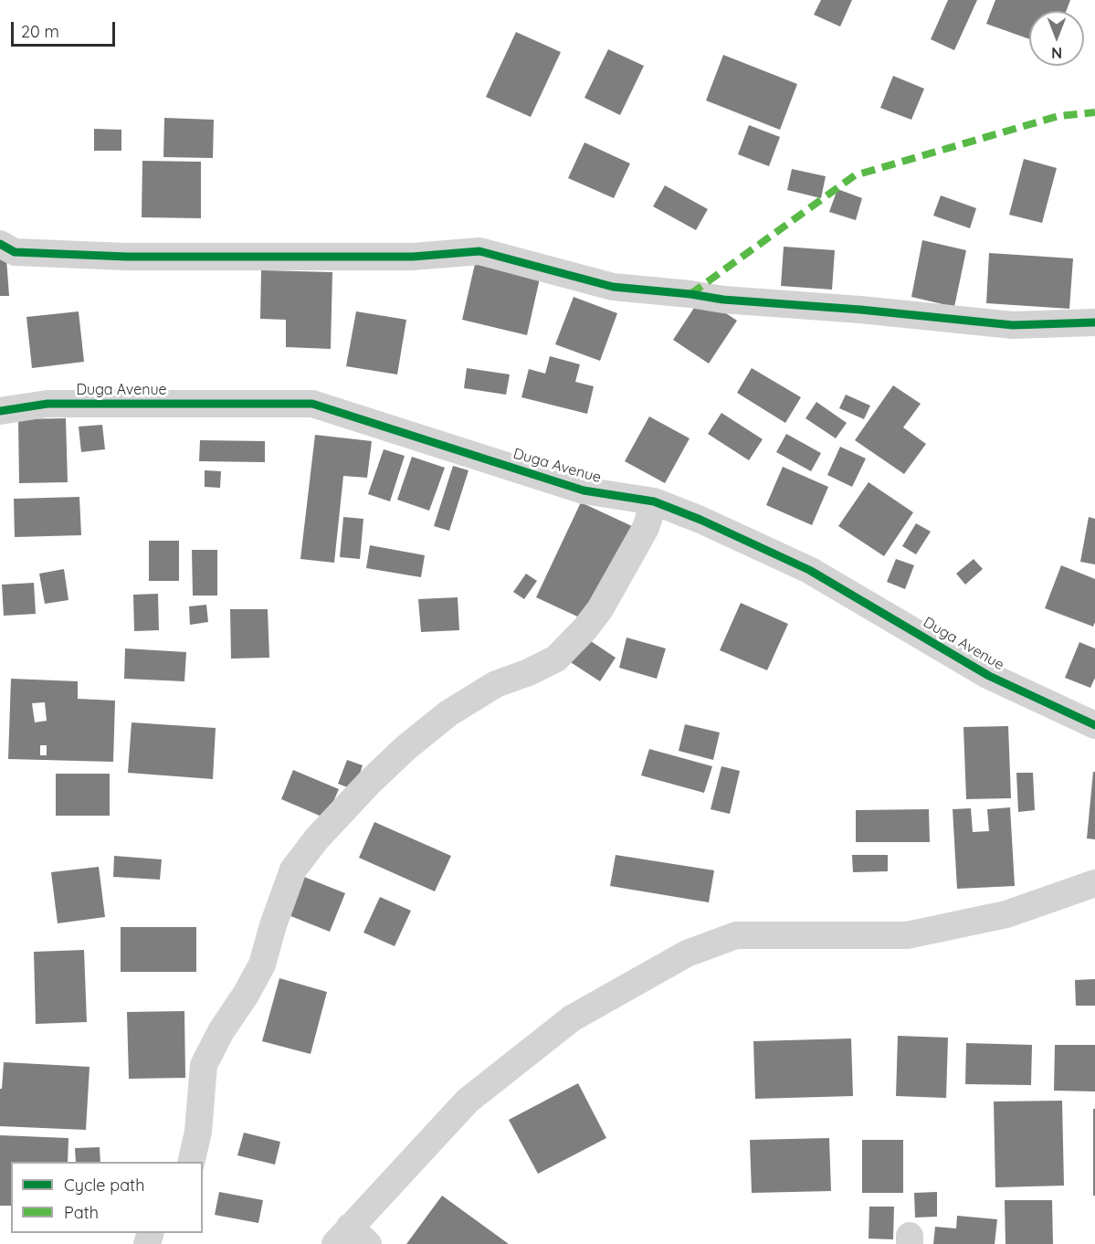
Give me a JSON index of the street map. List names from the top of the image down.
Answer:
{
  "streets": {
    "street": ["Duga Avenue"]
  },
  "legend": ["Cycle path", "Path"],
  "scale_bar": "20 m",
  "north": "bottom"
}
